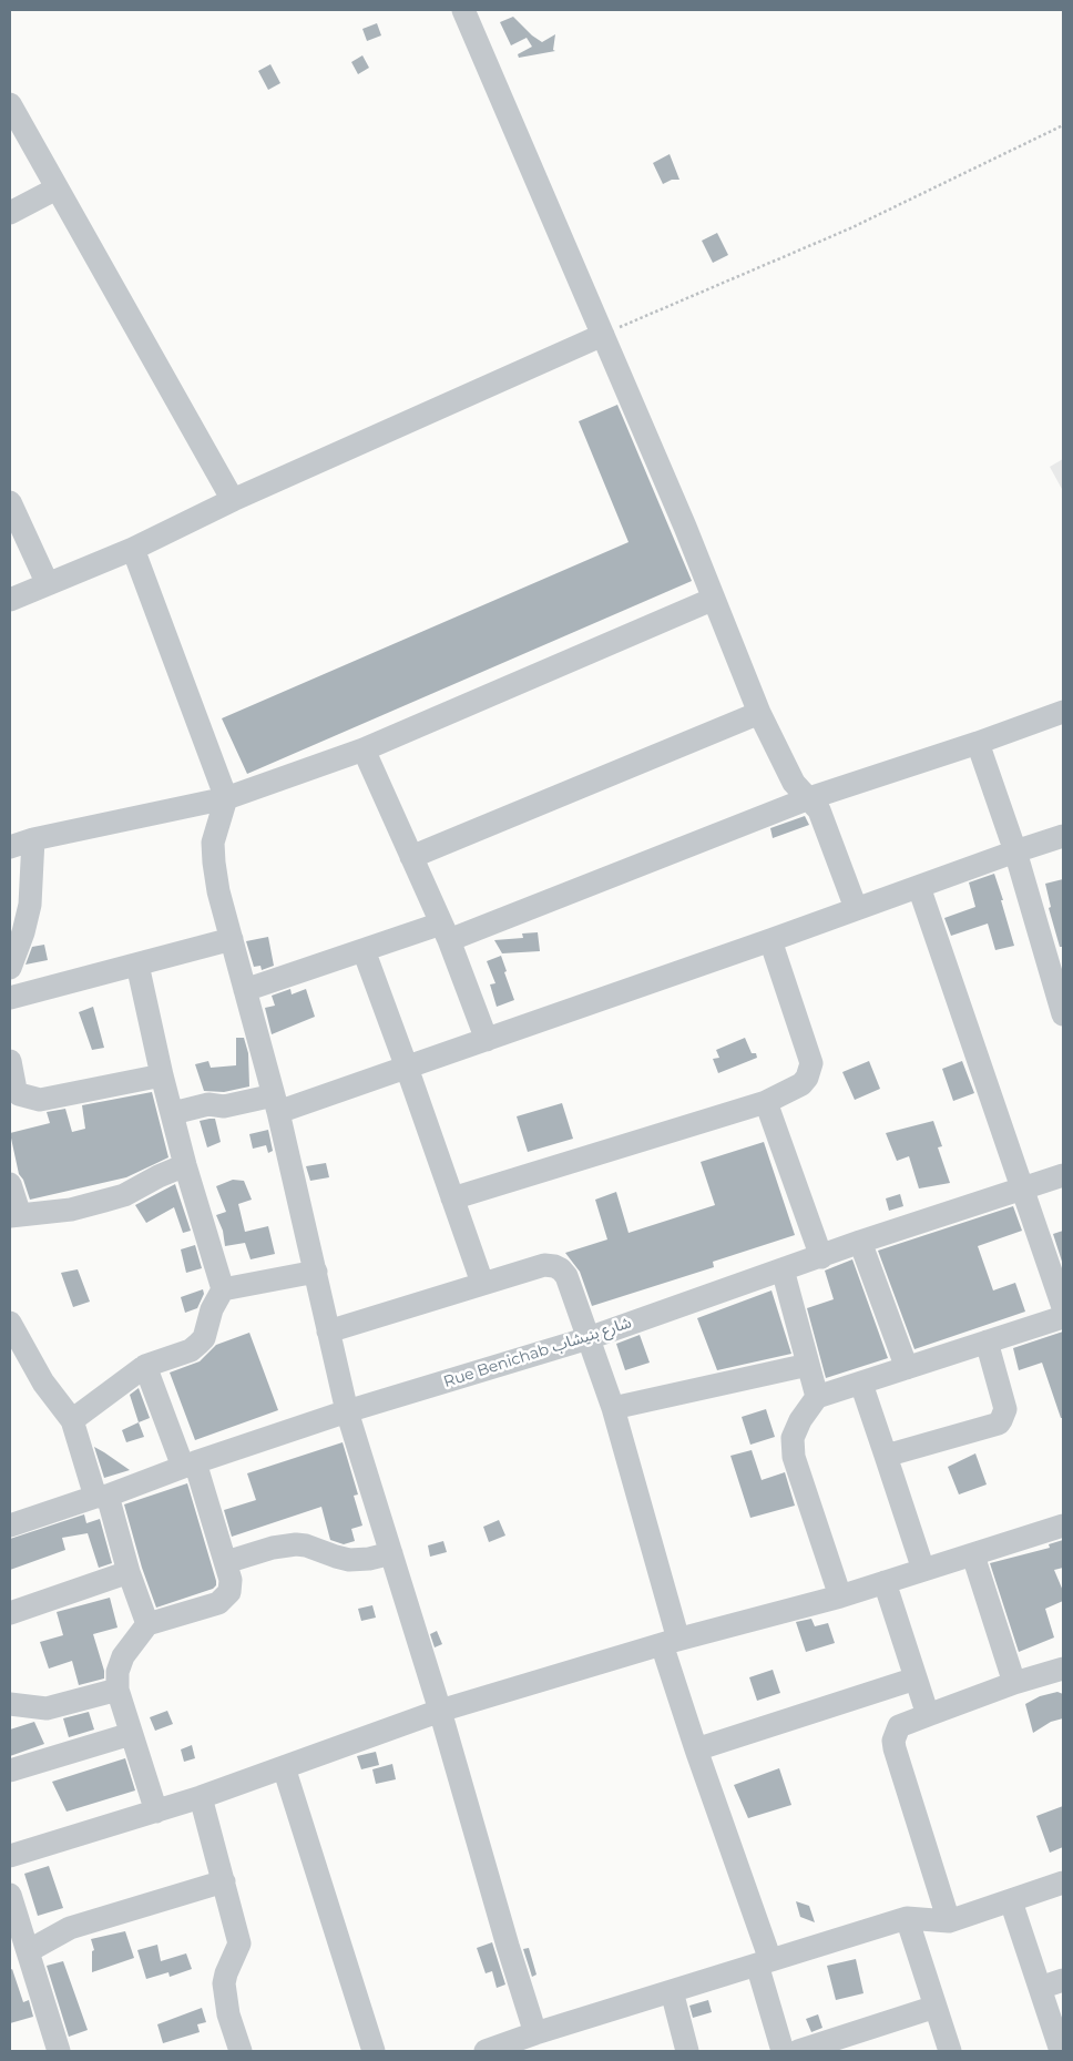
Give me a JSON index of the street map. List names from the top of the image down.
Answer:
{
  "streets": {
    "street": ["Rue Benichab شارع بنيشاب"]
  }
}
